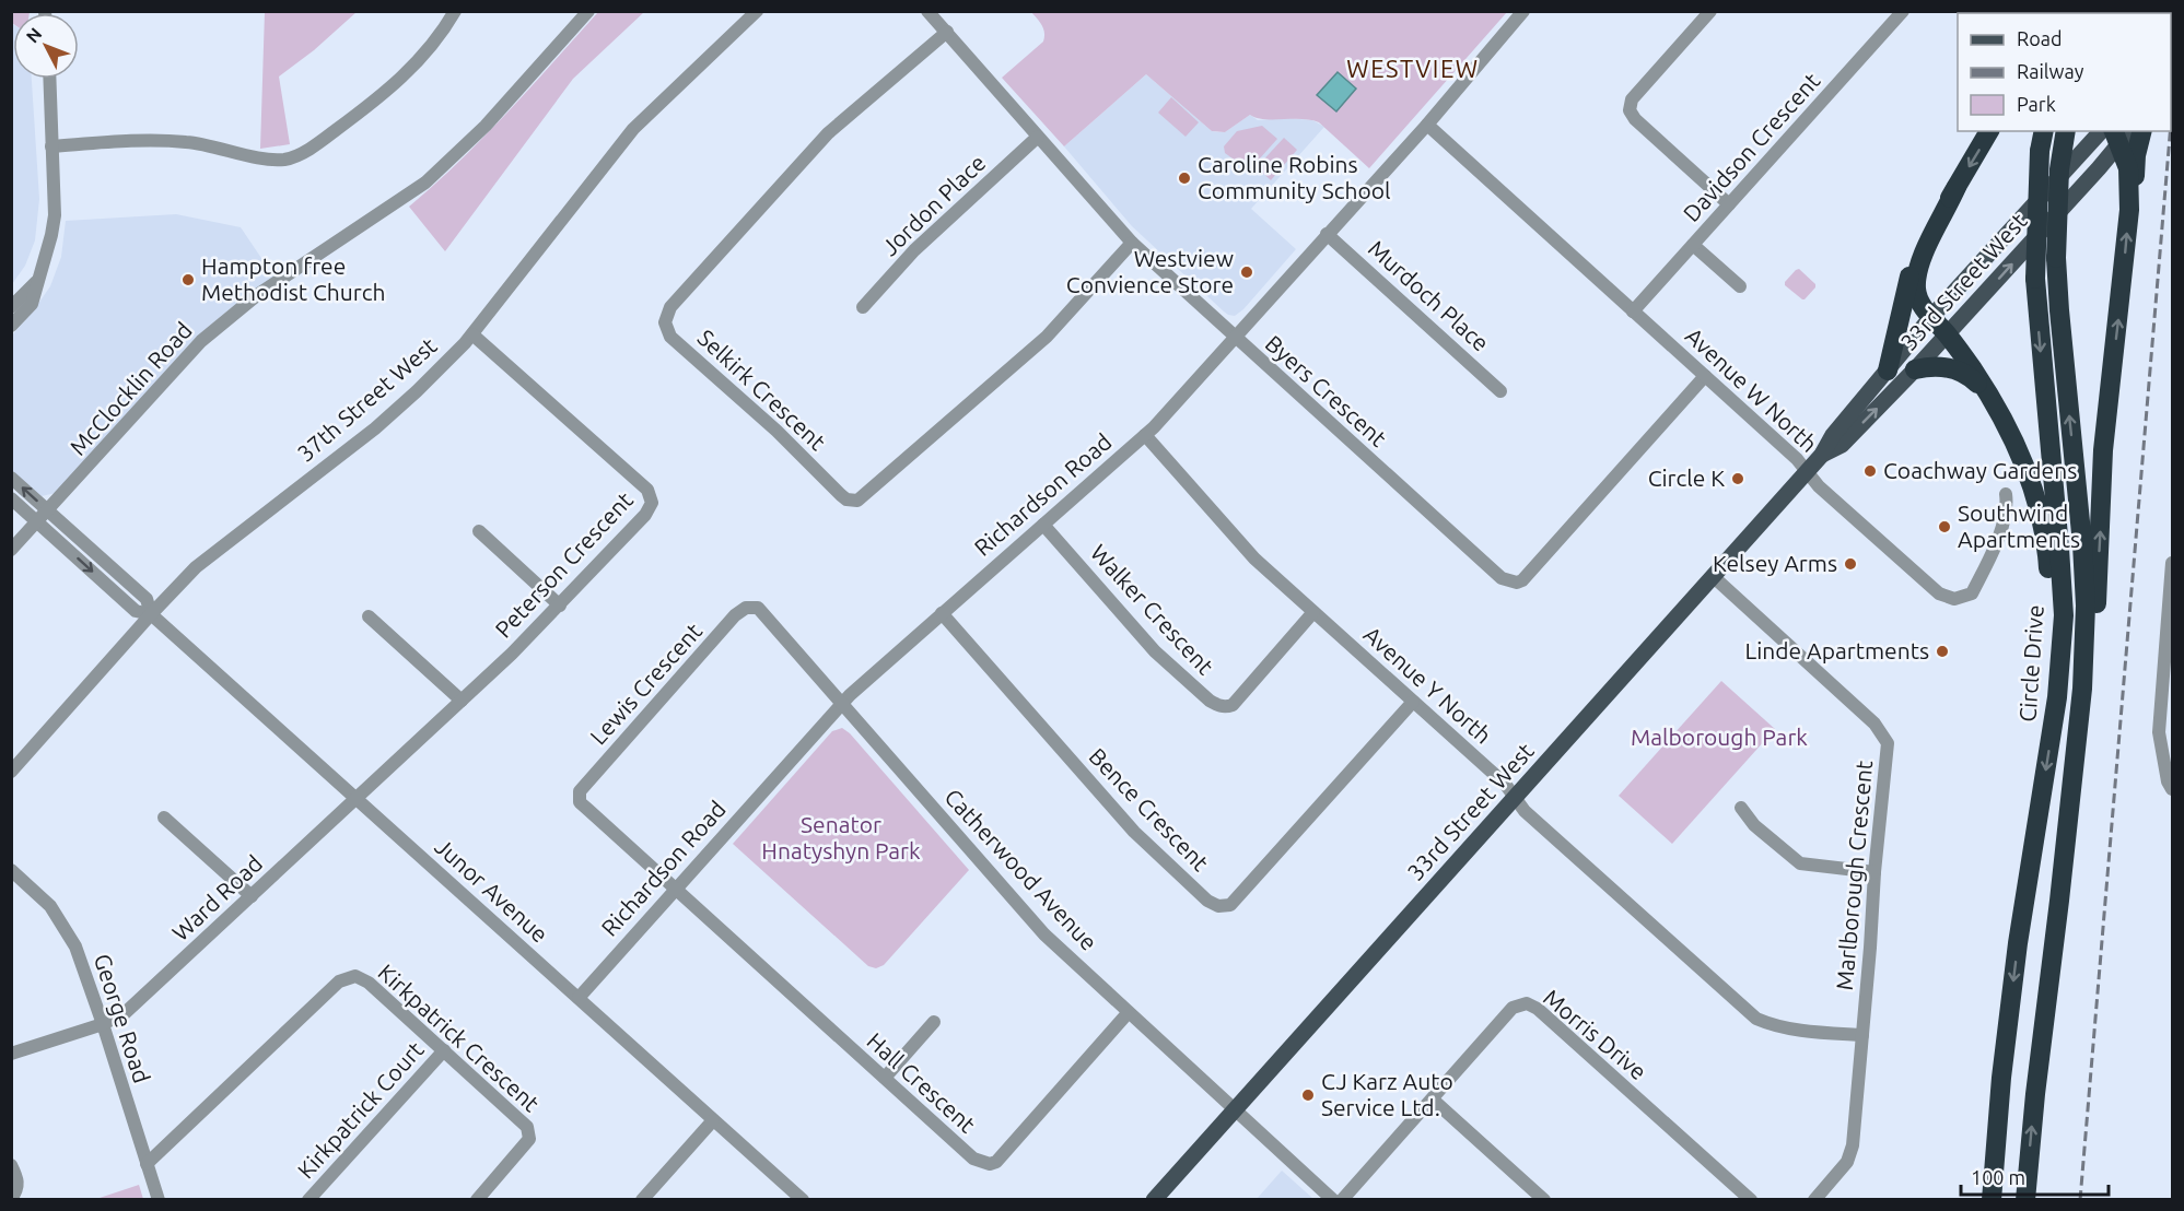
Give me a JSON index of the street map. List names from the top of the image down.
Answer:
{
  "streets": {
    "highway": ["Circle Drive"],
    "main road": ["33rd Street West"],
    "street": [
      "Davidson Crescent",
      "Jordon Place",
      "Murdoch Place",
      "McClocklin Road",
      "Selkirk Crescent",
      "Avenue W North",
      "Byers Crescent",
      "37th Street West",
      "Richardson Road",
      "Peterson Crescent",
      "Walker Crescent",
      "Lewis Crescent",
      "Avenue Y North",
      "Bence Crescent",
      "Catherwood Avenue",
      "Marlborough Crescent",
      "Junor Avenue",
      "Ward Road",
      "George Road",
      "Morris Drive",
      "Kirkpatrick Crescent",
      "Hall Crescent",
      "Kirkpatrick Court"
    ]
  },
  "crossings": [
    ["Davidson Crescent", "Avenue W North"],
    ["Jordon Place", "Byers Crescent"],
    ["33rd Street West", "Avenue W North"],
    ["33rd Street West", "Avenue Y North"],
    ["33rd Street West", "Catherwood Avenue"],
    ["33rd Street West", "Marlborough Crescent"],
    ["Murdoch Place", "Richardson Road"],
    ["McClocklin Road", "Junor Avenue"],
    ["Selkirk Crescent", "Byers Crescent"],
    ["Avenue W North", "Byers Crescent"],
    ["Avenue W North", "Richardson Road"],
    ["Byers Crescent", "Richardson Road"],
    ["37th Street West", "Peterson Crescent"],
    ["37th Street West", "Junor Avenue"],
    ["Richardson Road", "Walker Crescent"],
    ["Richardson Road", "Lewis Crescent"],
    ["Richardson Road", "Avenue Y North"],
    ["Richardson Road", "Bence Crescent"],
    ["Richardson Road", "Catherwood Avenue"],
    ["Richardson Road", "Junor Avenue"],
    ["Richardson Road", "Hall Crescent"],
    ["Peterson Crescent", "Junor Avenue"],
    ["Peterson Crescent", "Ward Road"],
    ["Walker Crescent", "Avenue Y North"],
    ["Lewis Crescent", "Catherwood Avenue"],
    ["Lewis Crescent", "Hall Crescent"],
    ["Avenue Y North", "Bence Crescent"],
    ["Avenue Y North", "Marlborough Crescent"],
    ["Catherwood Avenue", "Hall Crescent"],
    ["Junor Avenue", "Ward Road"],
    ["Ward Road", "George Road"],
    ["George Road", "Kirkpatrick Crescent"],
    ["Kirkpatrick Crescent", "Kirkpatrick Court"]
  ],
  "districts": ["WESTVIEW"],
  "parks": ["Malborough Park", "Senator Hnatyshyn Park"],
  "places": [
    "Caroline Robins Community School",
    "Westview Convience Store",
    "Hampton free Methodist Church",
    "Coachway Gardens",
    "Circle K",
    "Southwind Apartments",
    "Kelsey Arms",
    "Linde Apartments",
    "CJ Karz Auto Service Ltd."
  ],
  "legend": ["Road", "Railway", "Park"],
  "scale_bar": "100 m",
  "north": "top left"
}
